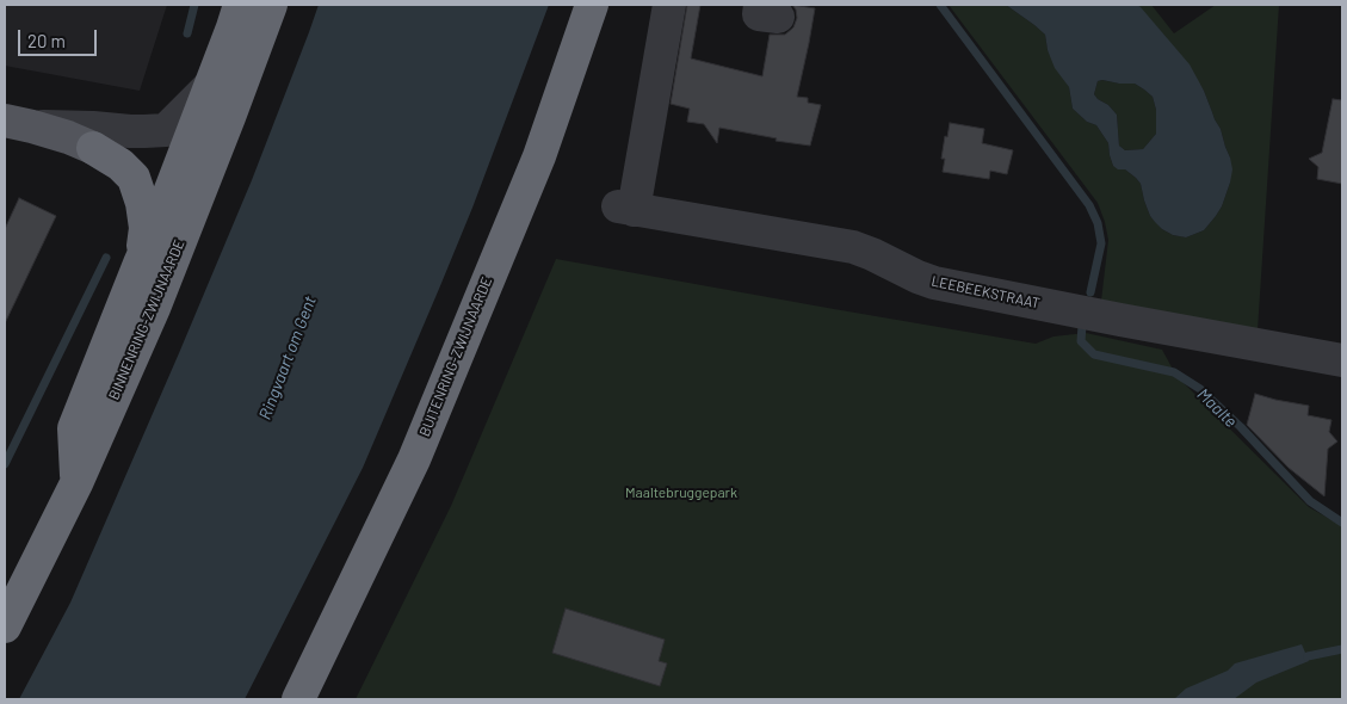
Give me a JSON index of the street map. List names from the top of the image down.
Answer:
{
  "streets": {
    "highway": ["BINNENRING-ZWIJNAARDE", "BUITENRING-ZWIJNAARDE"],
    "street": ["LEEBEEKSTRAAT"]
  },
  "water": ["Ringvaart om Gent", "Maalte"],
  "parks": ["Maaltebruggepark"],
  "scale_bar": "20 m"
}
